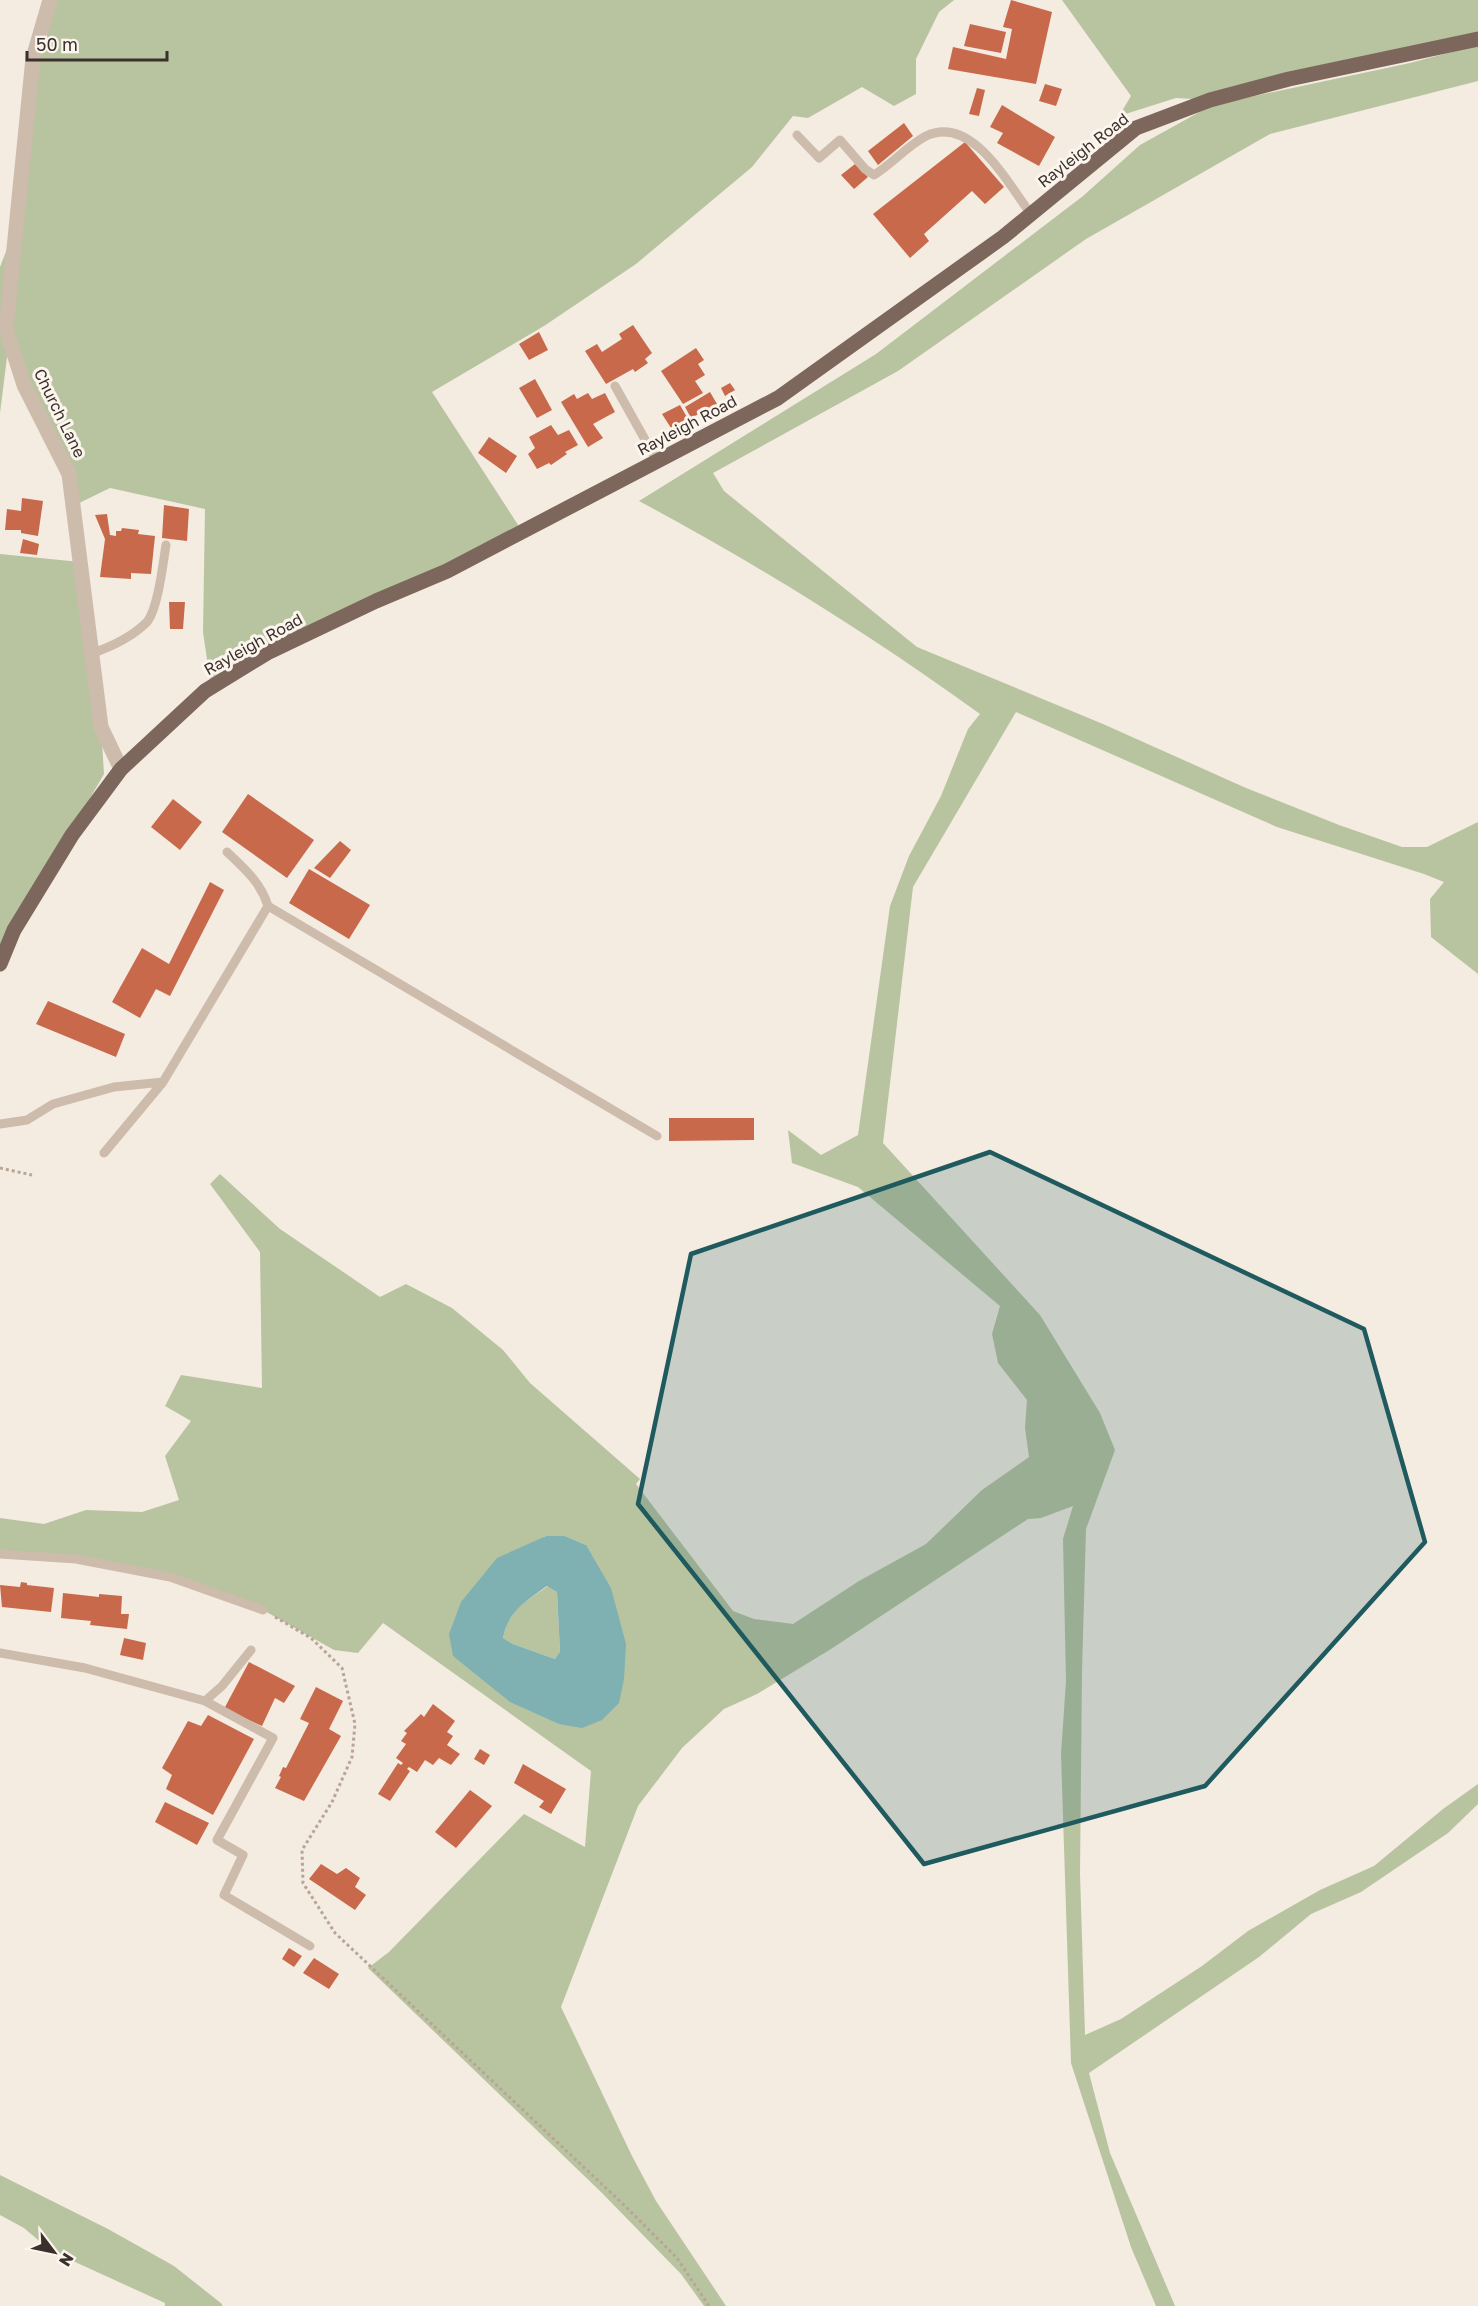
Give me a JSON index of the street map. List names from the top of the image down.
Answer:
{
  "streets": {
    "main road": ["Rayleigh Road"],
    "street": ["Church Lane"]
  },
  "crossings": [
    ["Rayleigh Road", "Church Lane"]
  ],
  "scale_bar": "50 m",
  "north": "bottom right"
}
